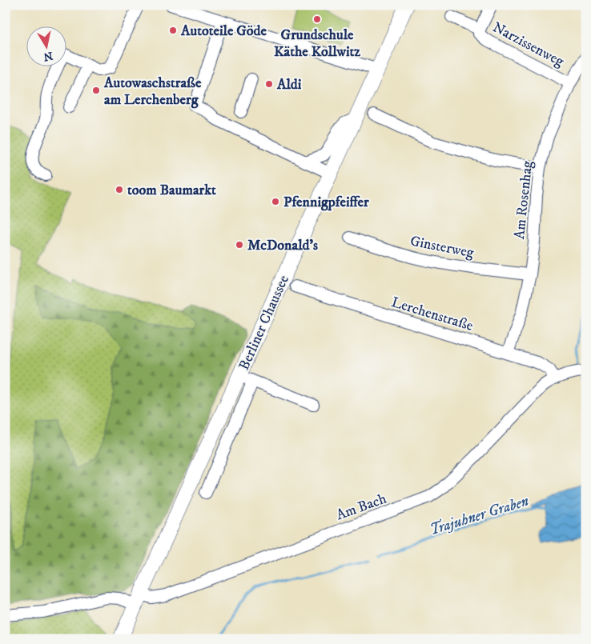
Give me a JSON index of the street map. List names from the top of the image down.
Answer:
{
  "streets": {
    "main road": ["Berliner Chaussee"],
    "street": [
      "Narzissenweg",
      "Am Rosenhag",
      "Ginsterweg",
      "Lerchenstraße",
      "Am Bach"
    ]
  },
  "crossings": [
    ["Narzissenweg", "Am Rosenhag"],
    ["Am Rosenhag", "Ginsterweg"],
    ["Am Rosenhag", "Lerchenstraße"],
    ["Lerchenstraße", "Am Bach"],
    ["Berliner Chaussee", "Am Bach"]
  ],
  "water": ["Trajuhner Graben"],
  "places": [
    "Grundschule Käthe Kollwitz",
    "Autoteile Göde",
    "Aldi",
    "Autowaschstraße am Lerchenberg",
    "toom Baumarkt",
    "Pfennigpfeiffer",
    "McDonald's"
  ],
  "north": "bottom"
}
